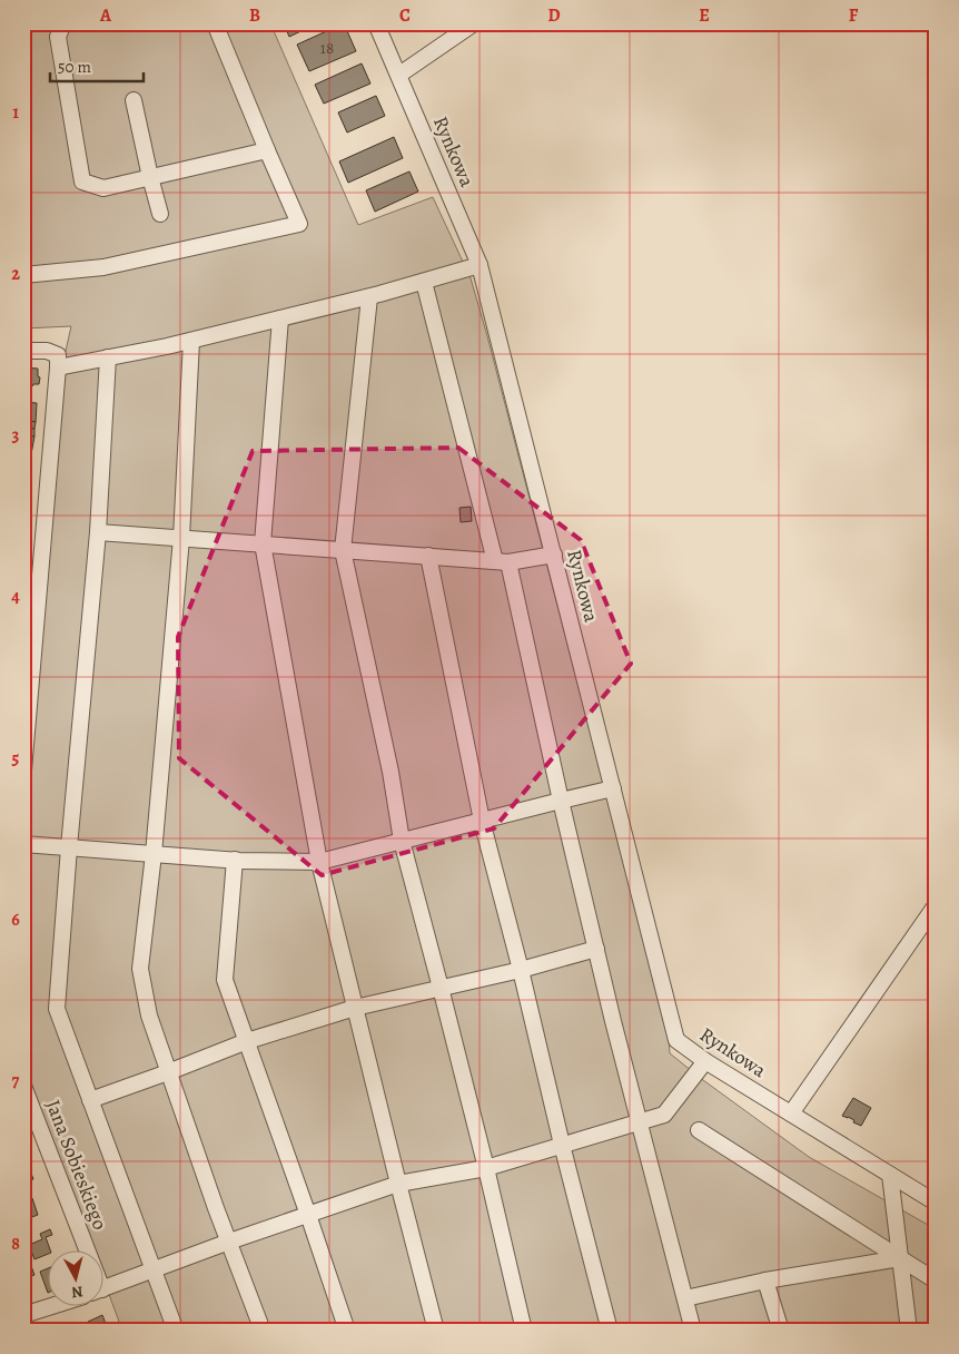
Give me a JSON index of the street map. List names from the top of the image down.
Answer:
{
  "streets": {
    "street": ["Rynkowa", "Jana Sobieskiego"]
  },
  "house_numbers": ["18"],
  "scale_bar": "50 m",
  "north": "bottom",
  "grid": {
    "columns": [
      "A",
      "B",
      "C",
      "D",
      "E",
      "F"
    ],
    "rows": [
      "1",
      "2",
      "3",
      "4",
      "5",
      "6",
      "7",
      "8"
    ]
  }
}
